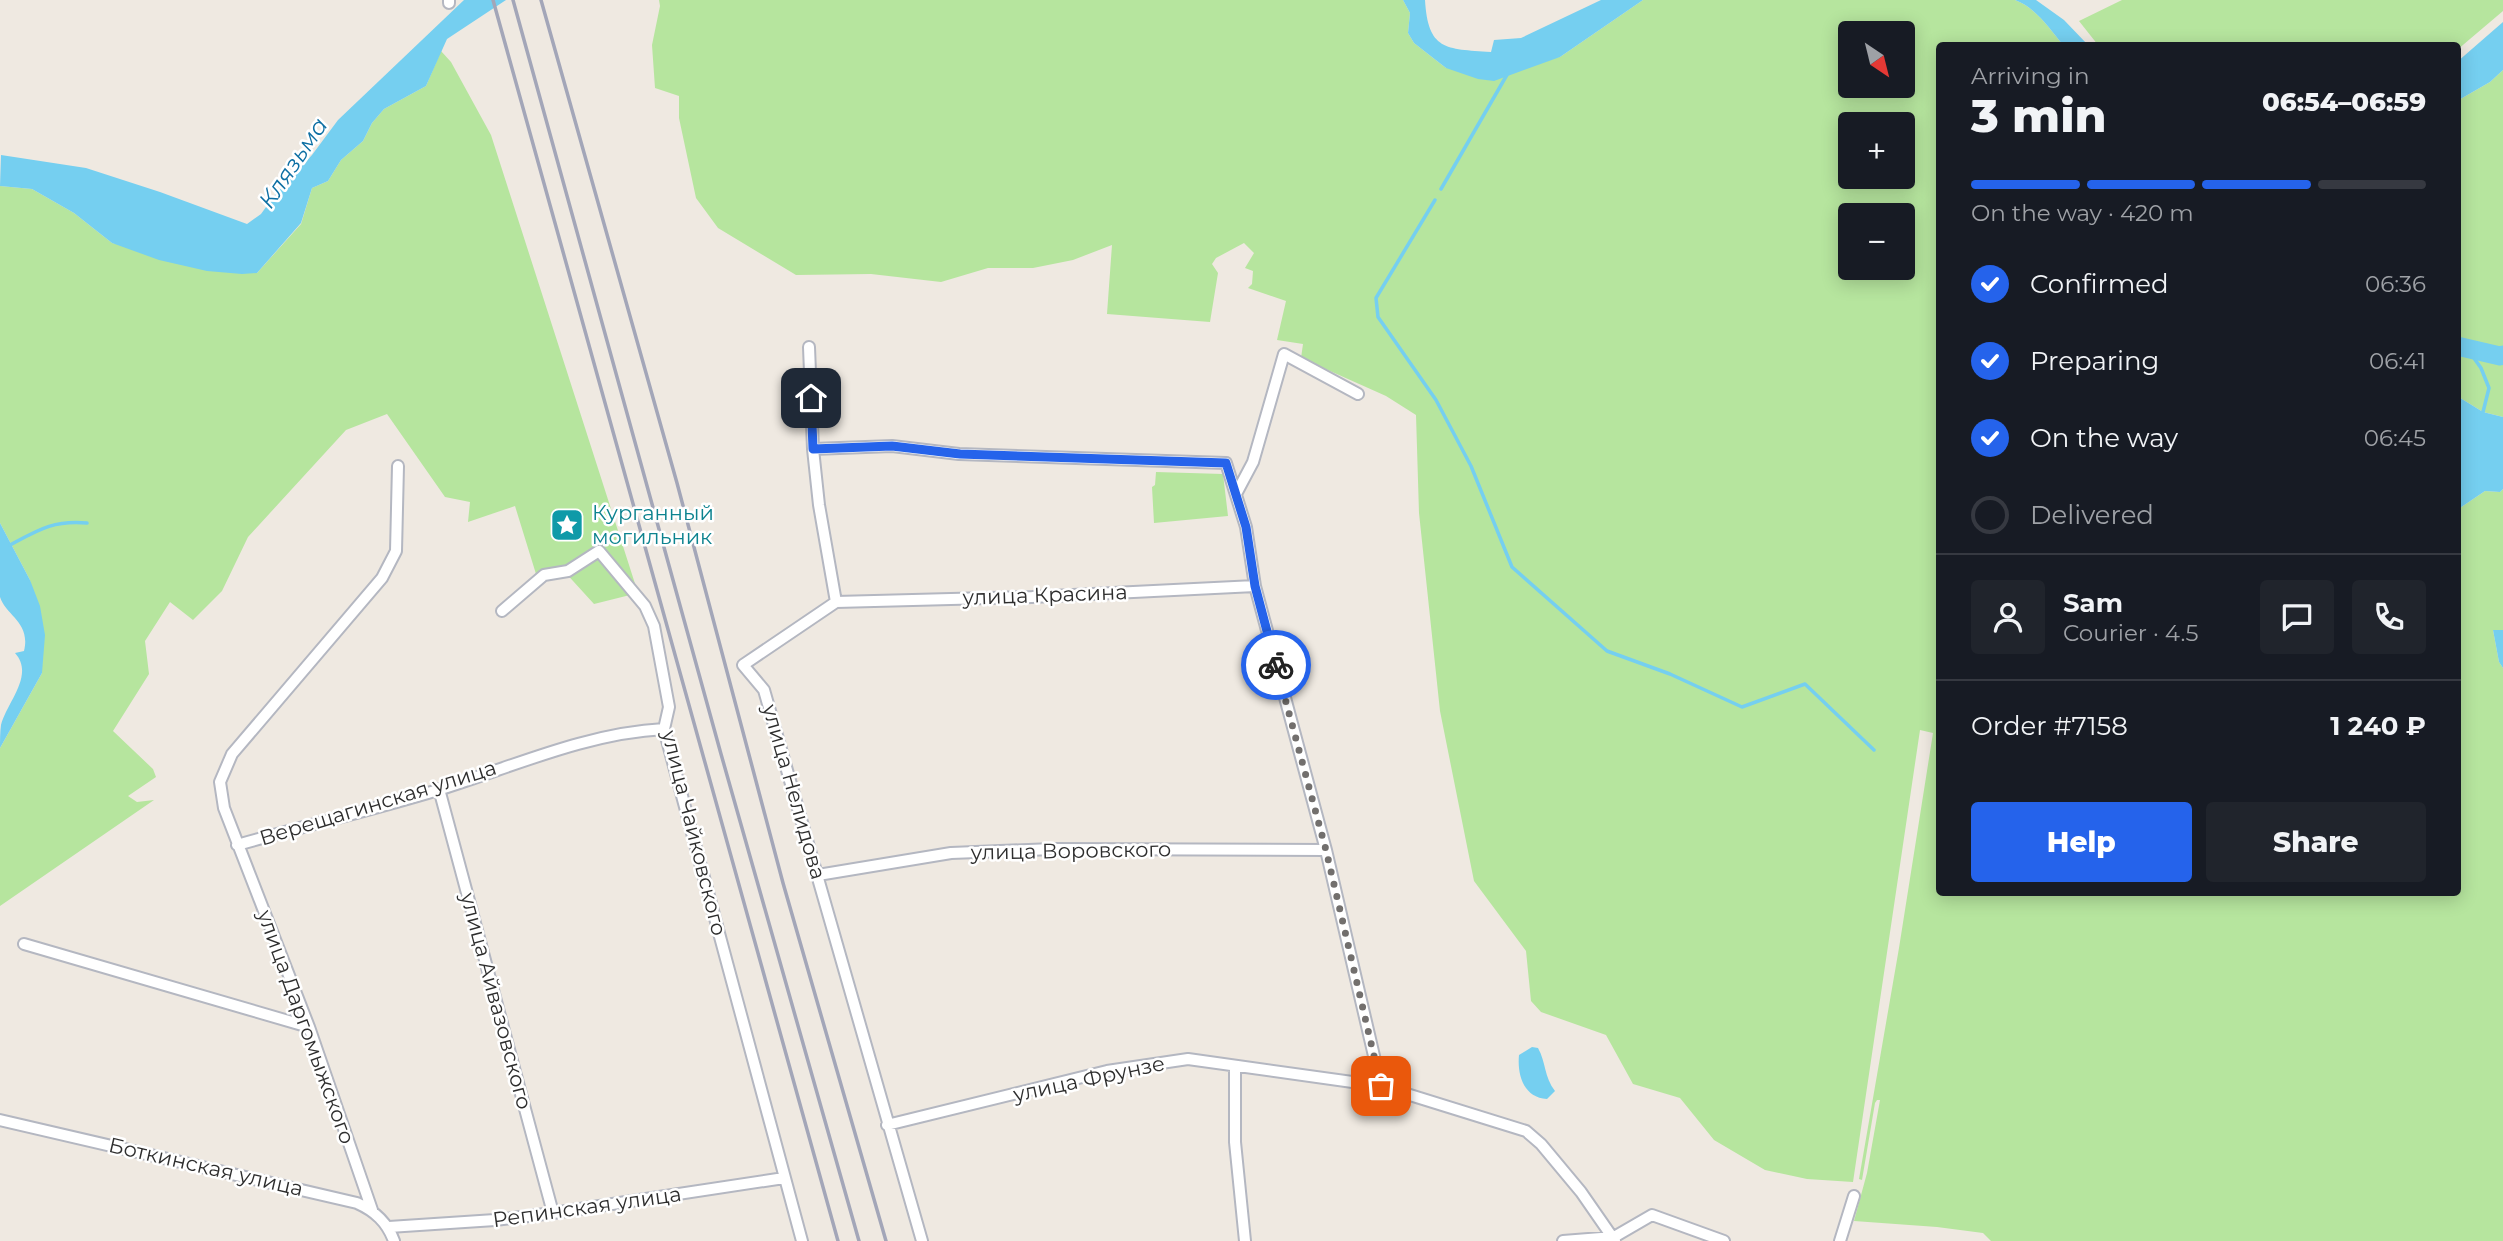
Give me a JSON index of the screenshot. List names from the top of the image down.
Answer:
{
  "streets": {
    "street": [
      "улица Красина",
      "улица Нелидова",
      "Верещагинская улица",
      "улица Чайковского",
      "улица Воровского",
      "улица Айвазовского",
      "улица Даргомыжского",
      "улица Фрунзе",
      "Боткинская улица",
      "Репинская улица"
    ]
  },
  "crossings": [
    ["улица Красина", "улица Нелидова"],
    ["улица Нелидова", "улица Воровского"],
    ["улица Нелидова", "улица Фрунзе"],
    ["Верещагинская улица", "улица Чайковского"],
    ["Верещагинская улица", "улица Айвазовского"],
    ["Верещагинская улица", "улица Даргомыжского"],
    ["улица Чайковского", "Репинская улица"],
    ["улица Айвазовского", "Репинская улица"],
    ["улица Даргомыжского", "Боткинская улица"],
    ["Боткинская улица", "Репинская улица"]
  ],
  "water": ["Клязьма"],
  "places": {
    "place": ["Курганный могильник"]
  },
  "north": "bottom right",
  "page": {
    "map_buttons": ["+", "−"],
    "heading": ["3 min", "Arriving in", "06:54–06:59"],
    "panel": [
      "Sam",
      "Courier · 4.5",
      "Order #7158",
      "1 240 ₽"
    ],
    "bar": "On the way · 420 m",
    "list": [
      ["Confirmed", "06:36"],
      ["Preparing", "06:41"],
      ["On the way", "06:45"],
      "Delivered"
    ],
    "buttons": ["Help", "Share"]
  }
}
